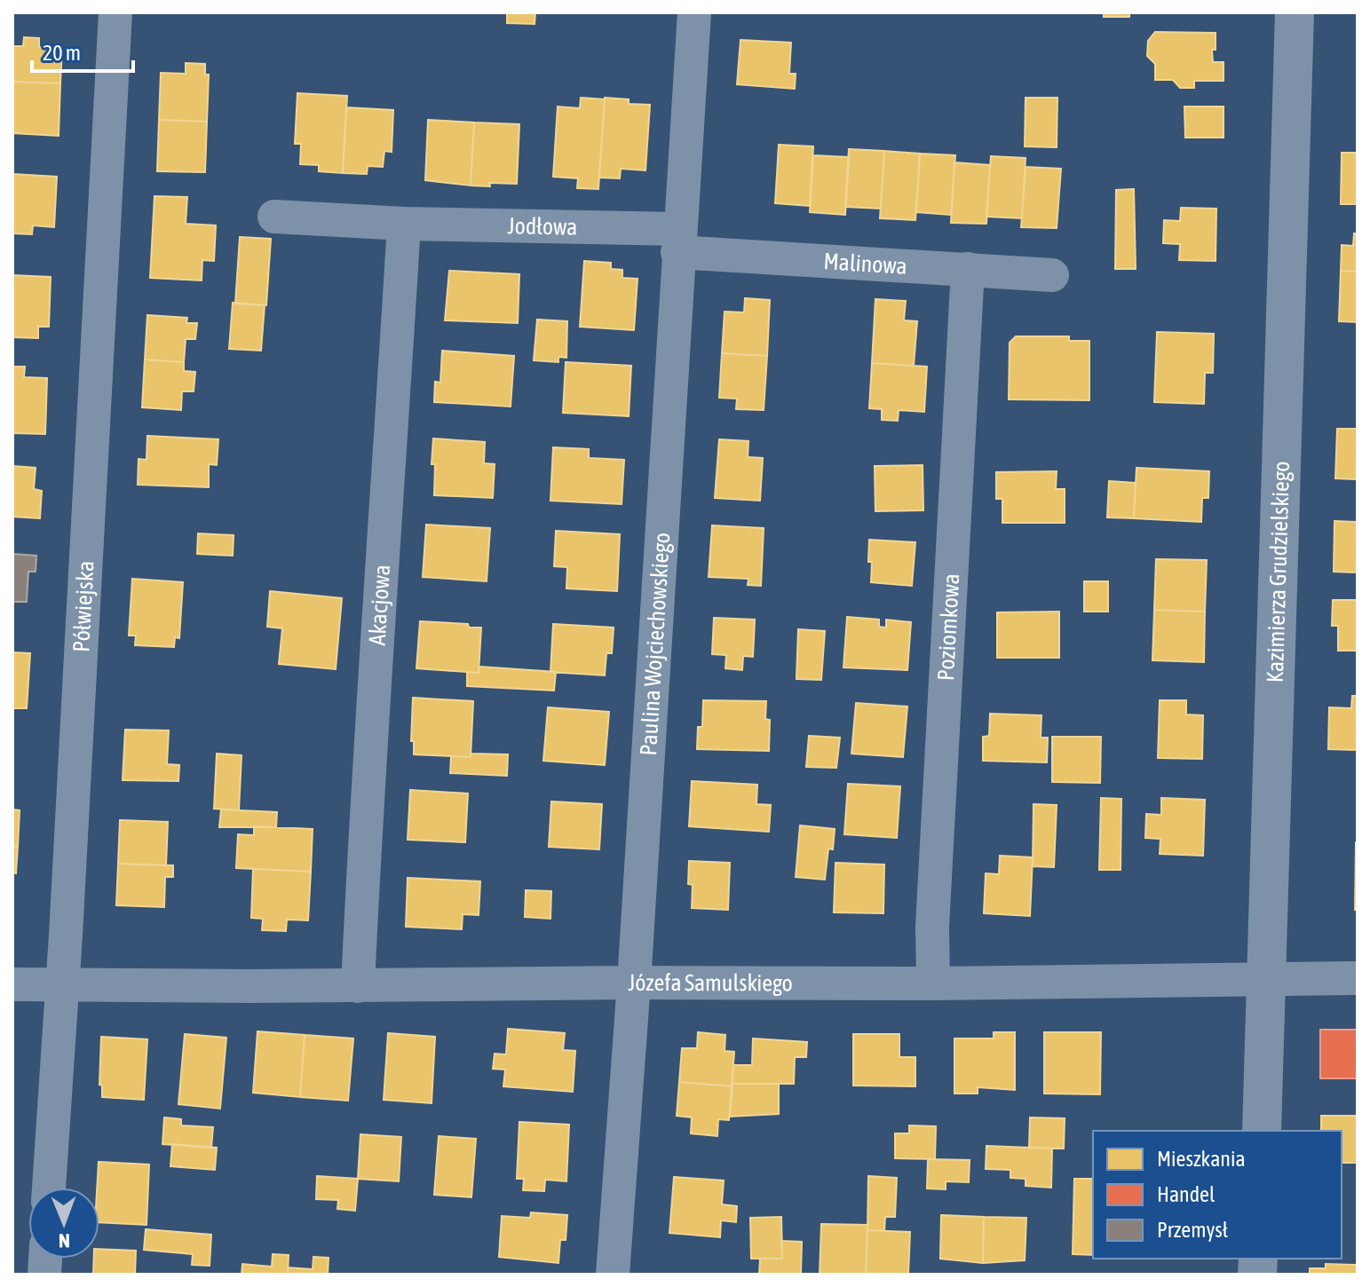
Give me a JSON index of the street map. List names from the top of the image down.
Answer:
{
  "streets": {
    "street": [
      "Jodłowa",
      "Malinowa",
      "Kazimierza Grudzielskiego",
      "Akacjowa",
      "Półwiejska",
      "Poziomkowa",
      "Paulina Wojciechowskiego",
      "Józefa Samulskiego"
    ]
  },
  "crossings": [
    ["Jodłowa", "Malinowa"],
    ["Jodłowa", "Akacjowa"],
    ["Jodłowa", "Paulina Wojciechowskiego"],
    ["Malinowa", "Poziomkowa"],
    ["Malinowa", "Paulina Wojciechowskiego"],
    ["Kazimierza Grudzielskiego", "Józefa Samulskiego"],
    ["Akacjowa", "Józefa Samulskiego"],
    ["Półwiejska", "Józefa Samulskiego"],
    ["Poziomkowa", "Józefa Samulskiego"],
    ["Paulina Wojciechowskiego", "Józefa Samulskiego"]
  ],
  "legend": ["Mieszkania", "Handel", "Przemysł"],
  "scale_bar": "20 m",
  "north": "bottom"
}
